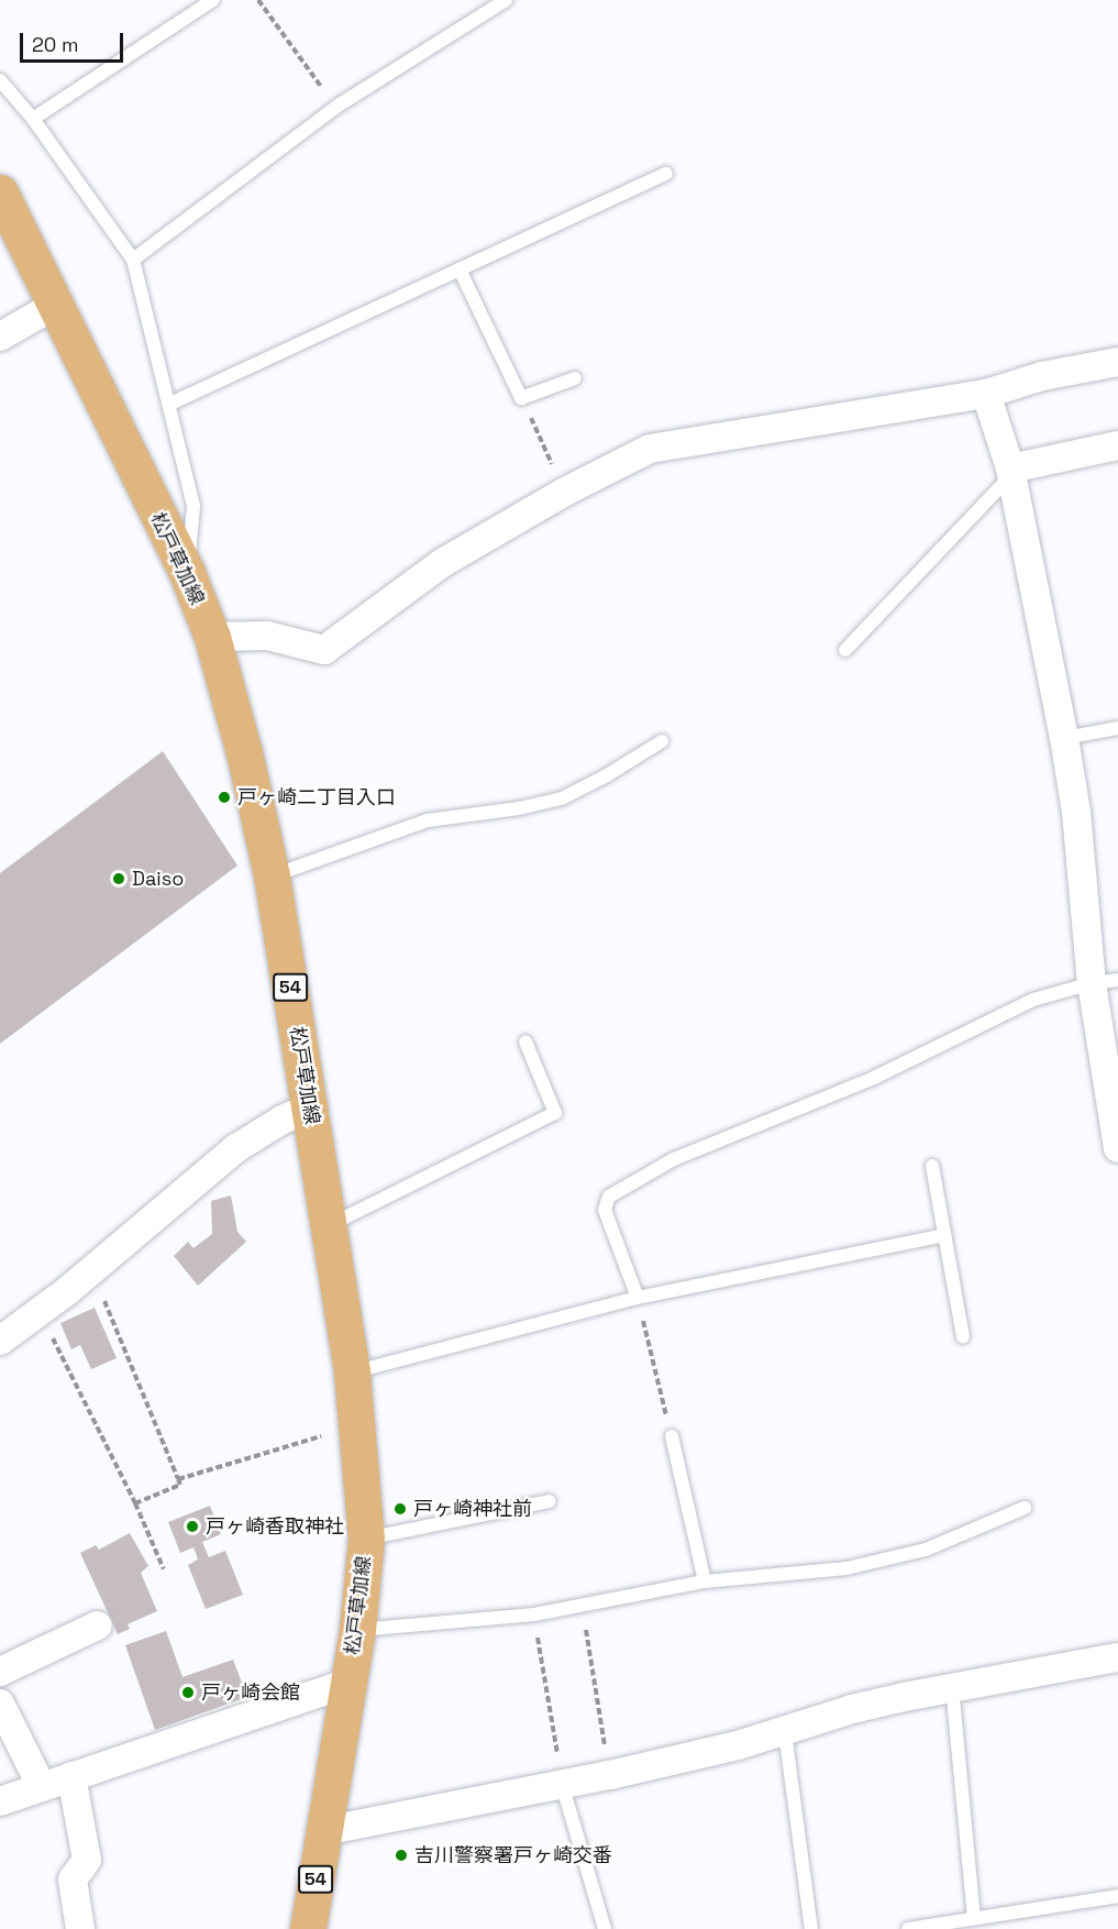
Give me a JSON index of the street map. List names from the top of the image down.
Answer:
{
  "streets": {
    "main road": ["松戸草加線", "54"]
  },
  "places": [
    "戸ヶ崎二丁目入口",
    "Daiso",
    "戸ヶ崎神社前",
    "戸ヶ崎香取神社",
    "戸ヶ崎会館",
    "吉川警察署戸ヶ崎交番"
  ],
  "scale_bar": "20 m"
}
